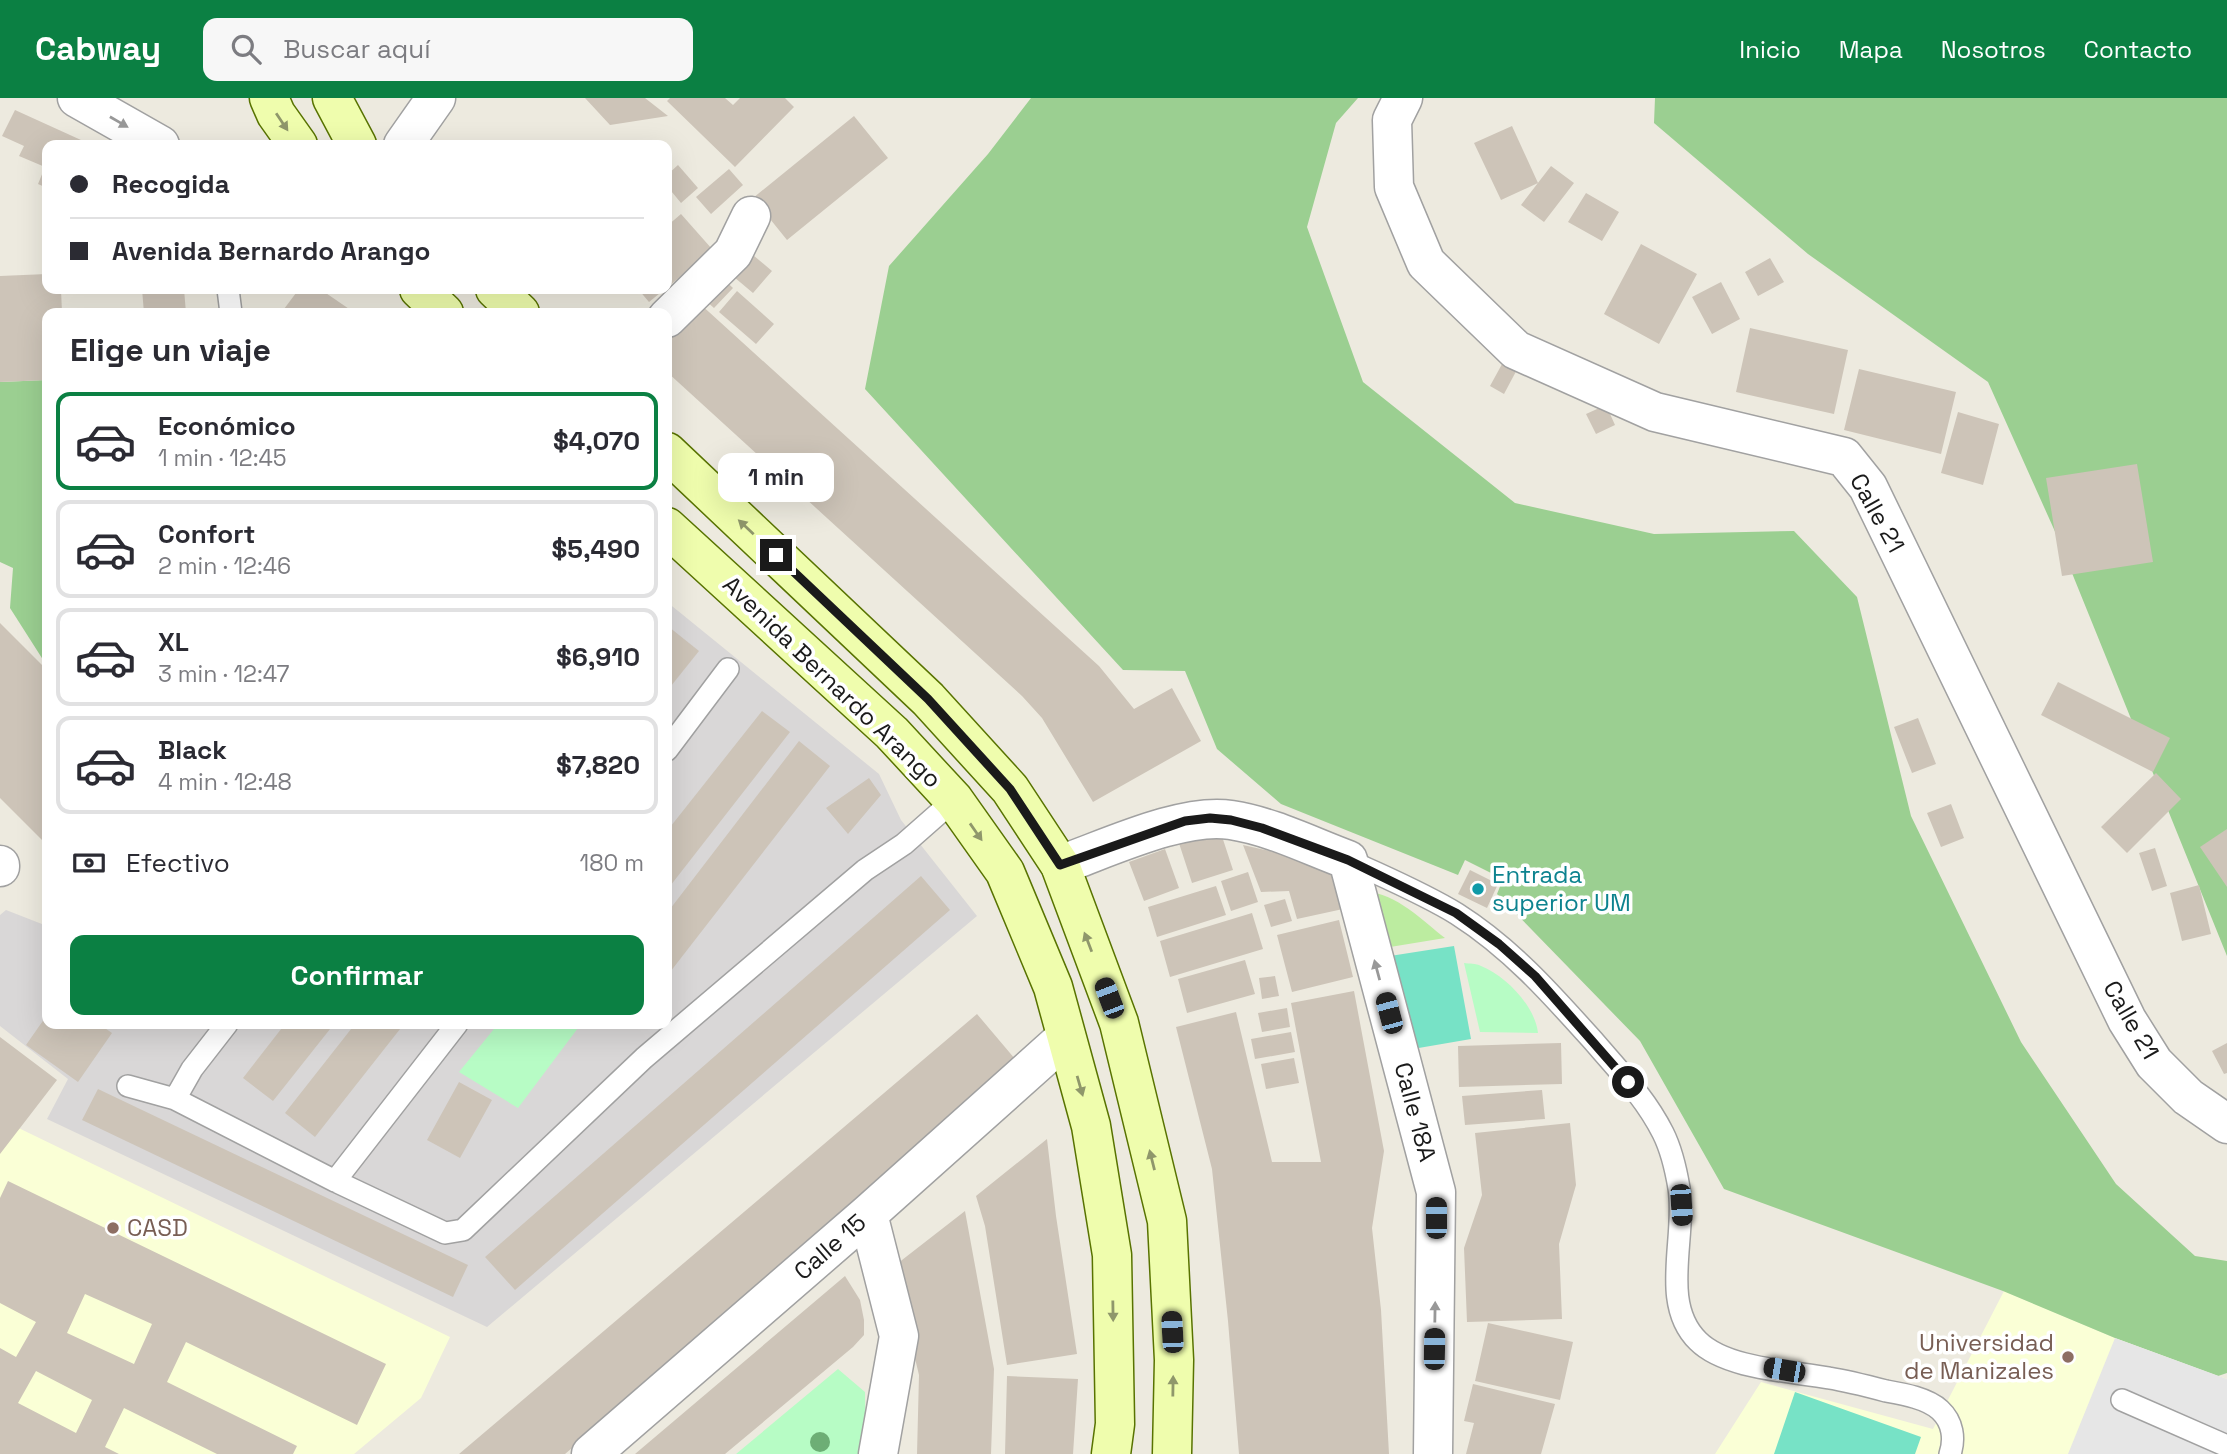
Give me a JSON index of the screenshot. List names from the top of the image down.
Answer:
{
  "streets": {
    "main road": ["Avenida Bernardo Arango"],
    "street": ["Calle 21", "Calle 18A", "Calle 15"]
  },
  "crossings": [
    ["Avenida Bernardo Arango", "Calle 15"]
  ],
  "one_way": ["Calle 18A"],
  "places": ["Entrada superior UM", "CASD", "Universidad de Manizales"],
  "page": {
    "header": "Cabway",
    "search": "Buscar aquí",
    "nav": [
      "Inicio",
      "Mapa",
      "Nosotros",
      "Contacto"
    ],
    "banner": ["Recogida", "Avenida Bernardo Arango"],
    "heading": "Elige un viaje",
    "list": [
      {
        "name": "Económico",
        "note": "1 min · 12:45",
        "value": "$4,070"
      },
      {
        "name": "Confort",
        "note": "2 min · 12:46",
        "value": "$5,490"
      },
      {
        "name": "XL",
        "note": "3 min · 12:47",
        "value": "$6,910"
      },
      {
        "name": "Black",
        "note": "4 min · 12:48",
        "value": "$7,820"
      }
    ],
    "bubble": "1 min",
    "pay": ["Efectivo", "180 m"],
    "buttons": "Confirmar"
  }
}
